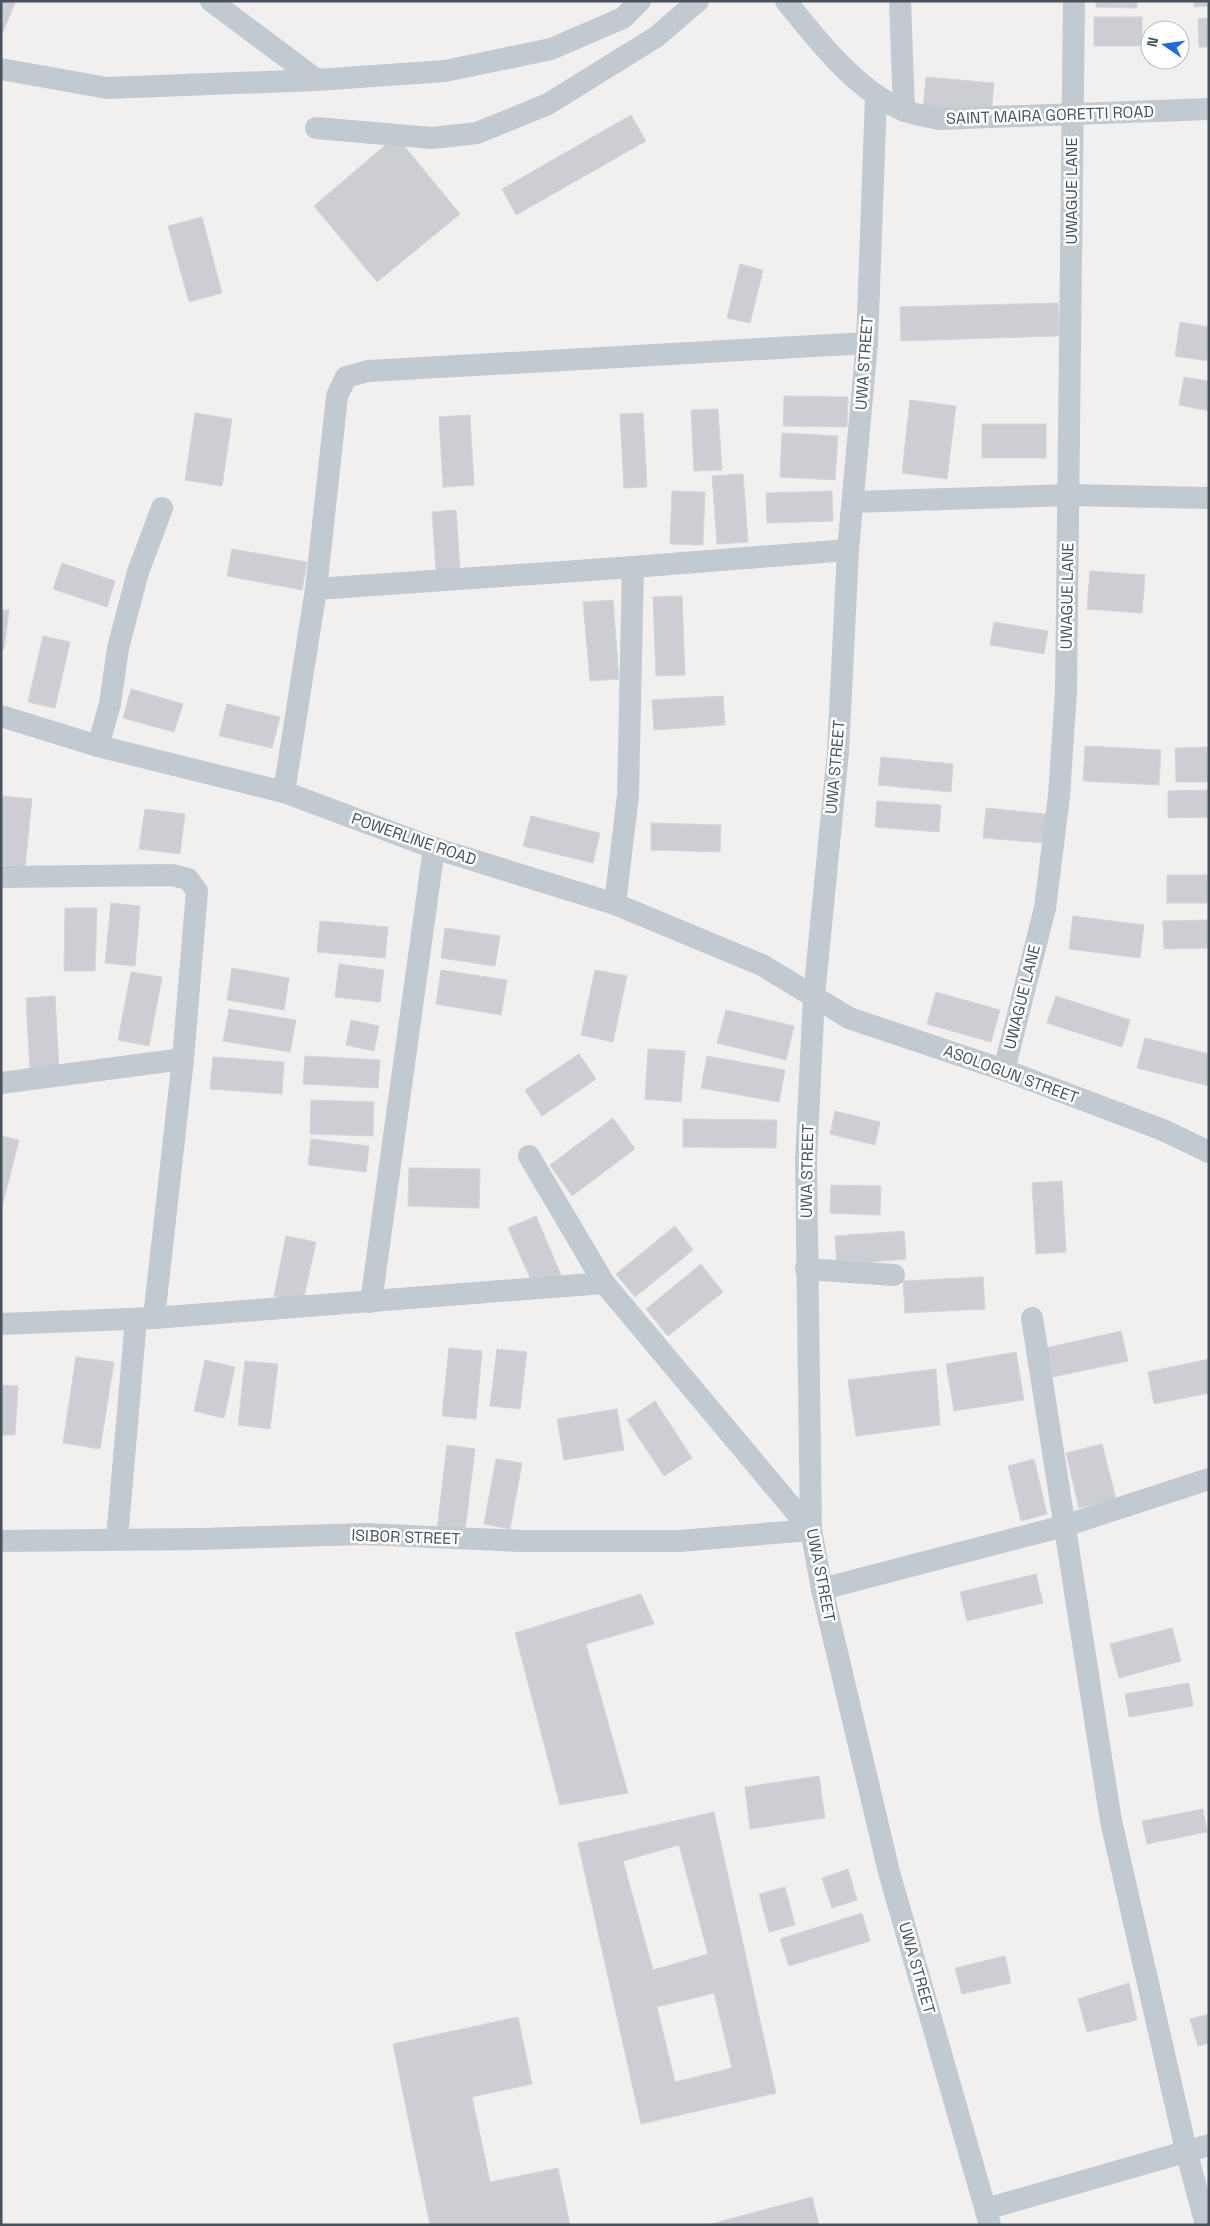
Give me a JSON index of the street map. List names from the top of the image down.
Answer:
{
  "streets": {
    "street": [
      "SAINT MAIRA GORETTI ROAD",
      "UWAGUE LANE",
      "UWA STREET",
      "POWERLINE ROAD",
      "ASOLOGUN STREET",
      "ISIBOR STREET"
    ]
  },
  "crossings": [
    ["SAINT MAIRA GORETTI ROAD", "UWAGUE LANE"],
    ["SAINT MAIRA GORETTI ROAD", "UWA STREET"],
    ["UWAGUE LANE", "ASOLOGUN STREET"],
    ["UWA STREET", "POWERLINE ROAD"],
    ["UWA STREET", "ASOLOGUN STREET"],
    ["UWA STREET", "ISIBOR STREET"],
    ["POWERLINE ROAD", "ASOLOGUN STREET"]
  ],
  "north": "left"
}
